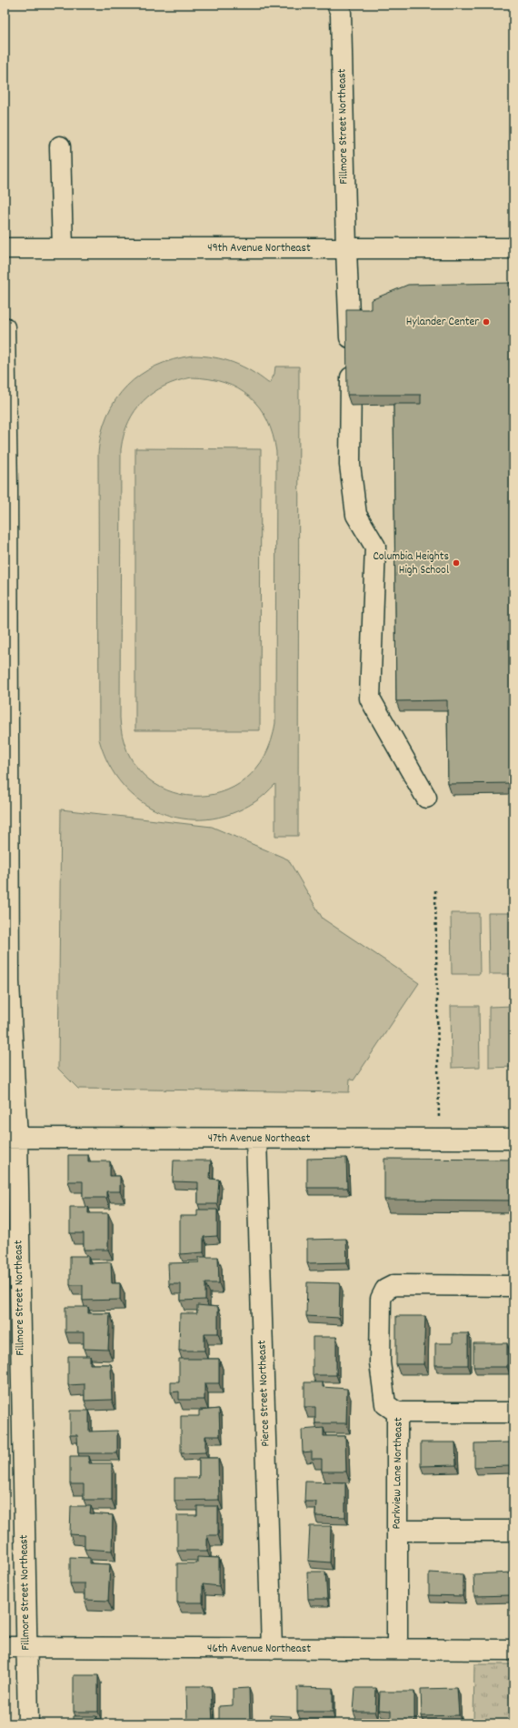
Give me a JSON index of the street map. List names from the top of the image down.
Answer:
{
  "streets": {
    "street": [
      "Fillmore Street Northeast",
      "49th Avenue Northeast",
      "47th Avenue Northeast",
      "Pierce Street Northeast",
      "Parkview Lane Northeast",
      "46th Avenue Northeast"
    ]
  },
  "crossings": [
    ["Fillmore Street Northeast", "49th Avenue Northeast"],
    ["Fillmore Street Northeast", "47th Avenue Northeast"],
    ["Fillmore Street Northeast", "46th Avenue Northeast"],
    ["47th Avenue Northeast", "Pierce Street Northeast"],
    ["Pierce Street Northeast", "46th Avenue Northeast"],
    ["Parkview Lane Northeast", "46th Avenue Northeast"]
  ],
  "places": ["Hylander Center", "Columbia Heights High School"]
}
